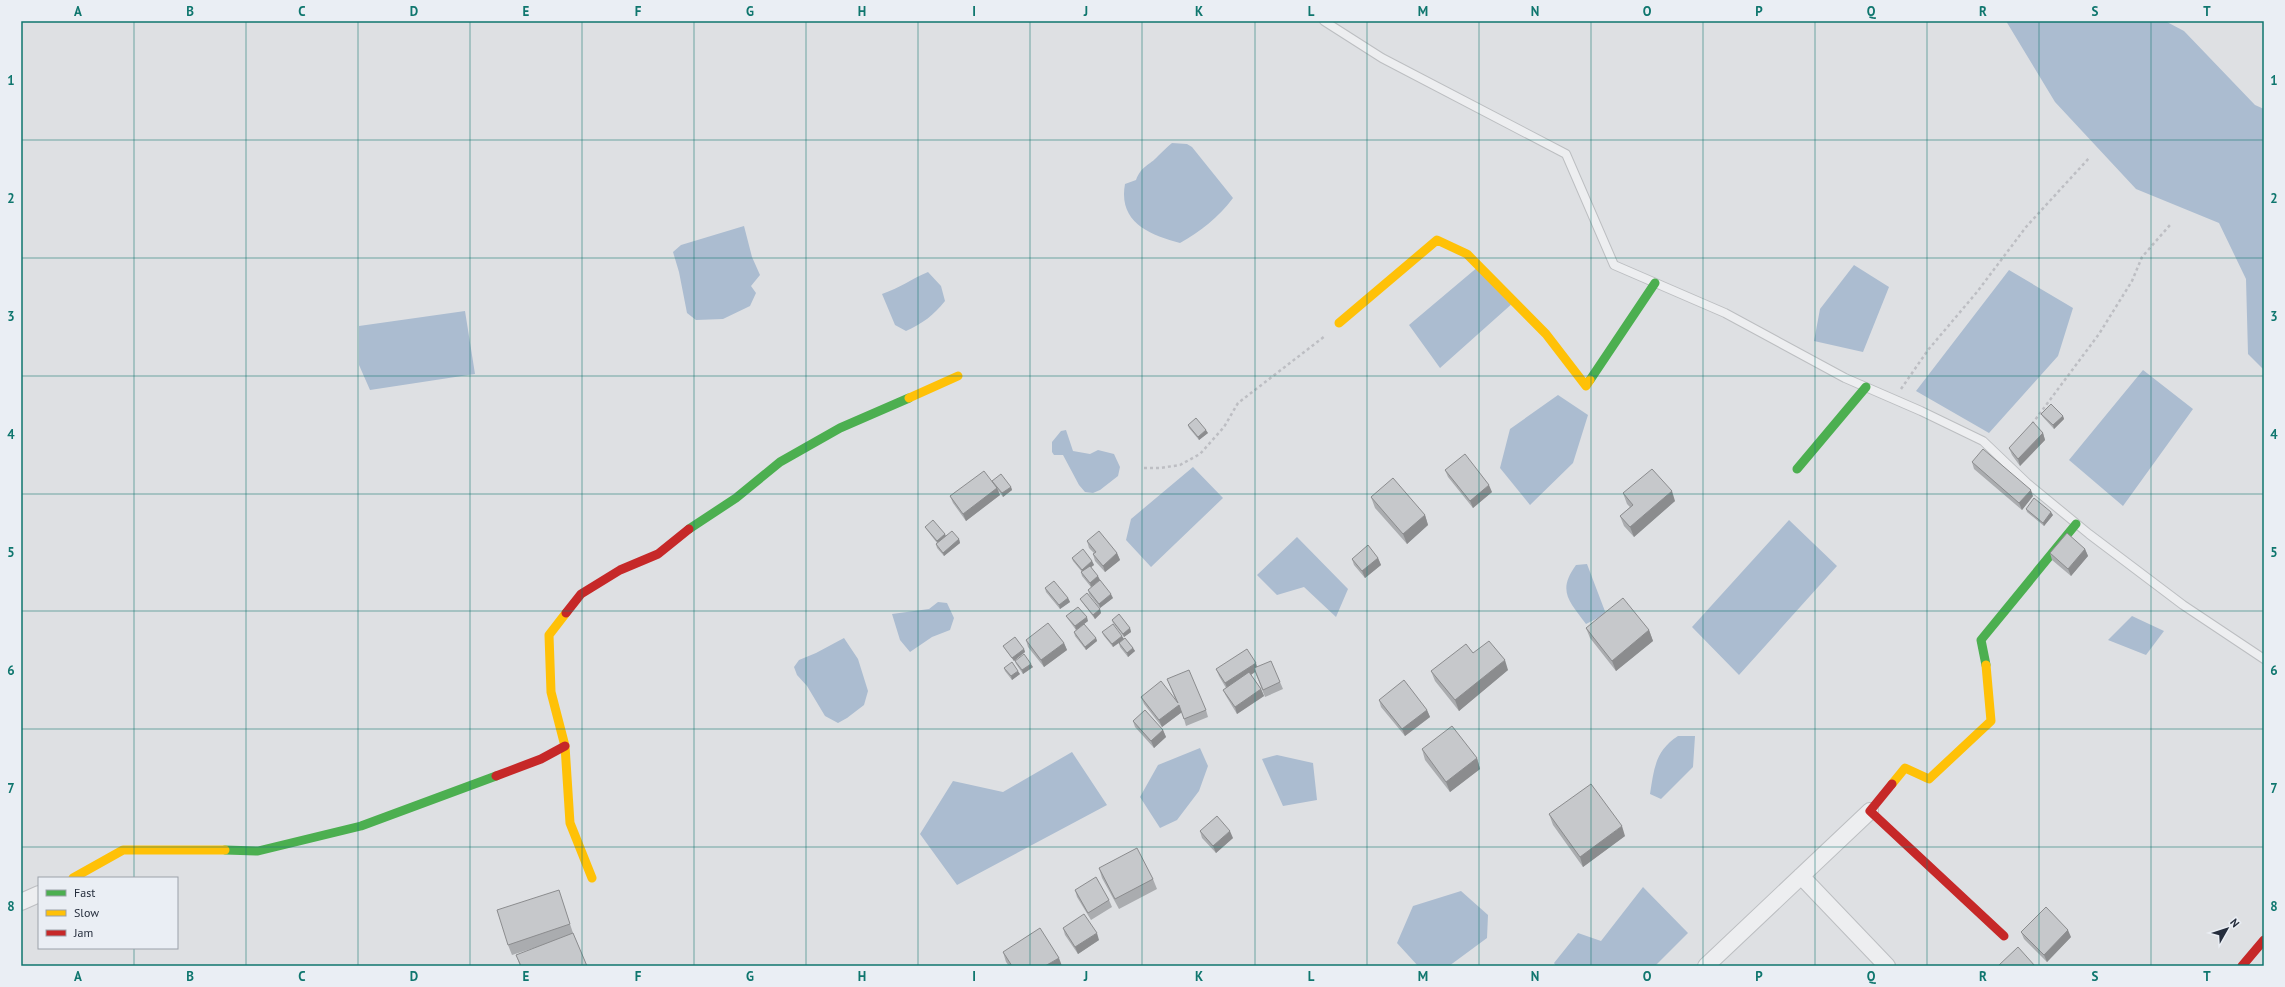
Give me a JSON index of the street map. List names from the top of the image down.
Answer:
{
  "legend": ["Fast", "Slow", "Jam"],
  "north": "top right",
  "grid": {
    "columns": [
      "A",
      "B",
      "C",
      "D",
      "E",
      "F",
      "G",
      "H",
      "I",
      "J",
      "K",
      "L",
      "M",
      "N",
      "O",
      "P",
      "Q",
      "R",
      "S",
      "T"
    ],
    "rows": [
      "1",
      "2",
      "3",
      "4",
      "5",
      "6",
      "7",
      "8"
    ]
  }
}
